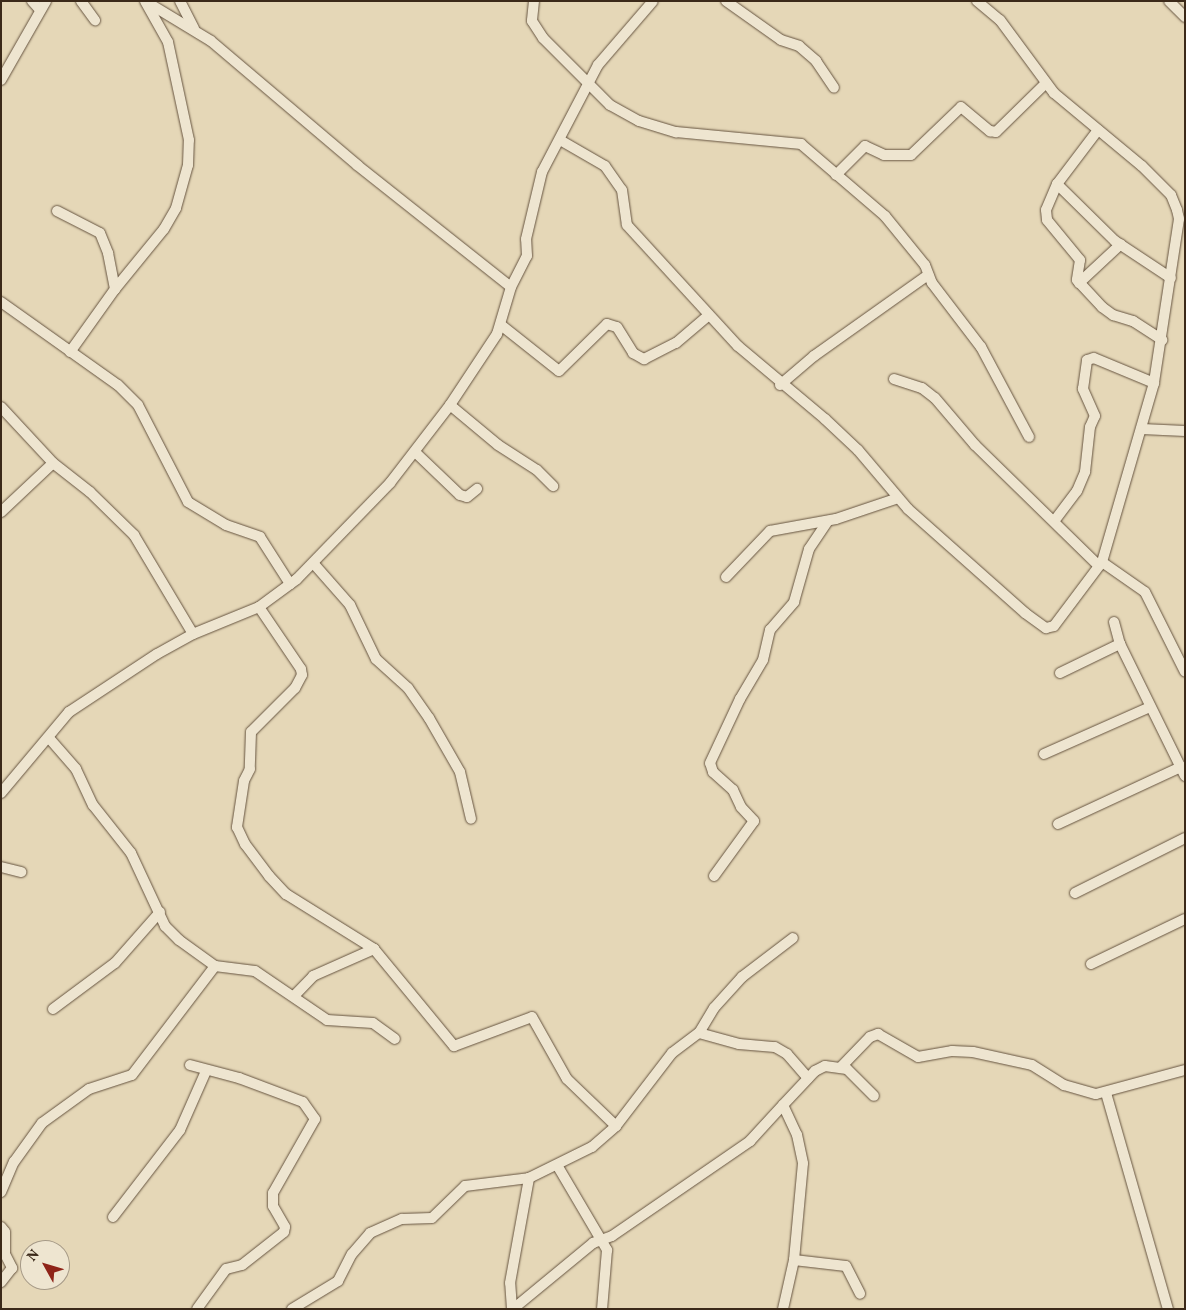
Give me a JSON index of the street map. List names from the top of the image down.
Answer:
{
  "north": "top left"
}
